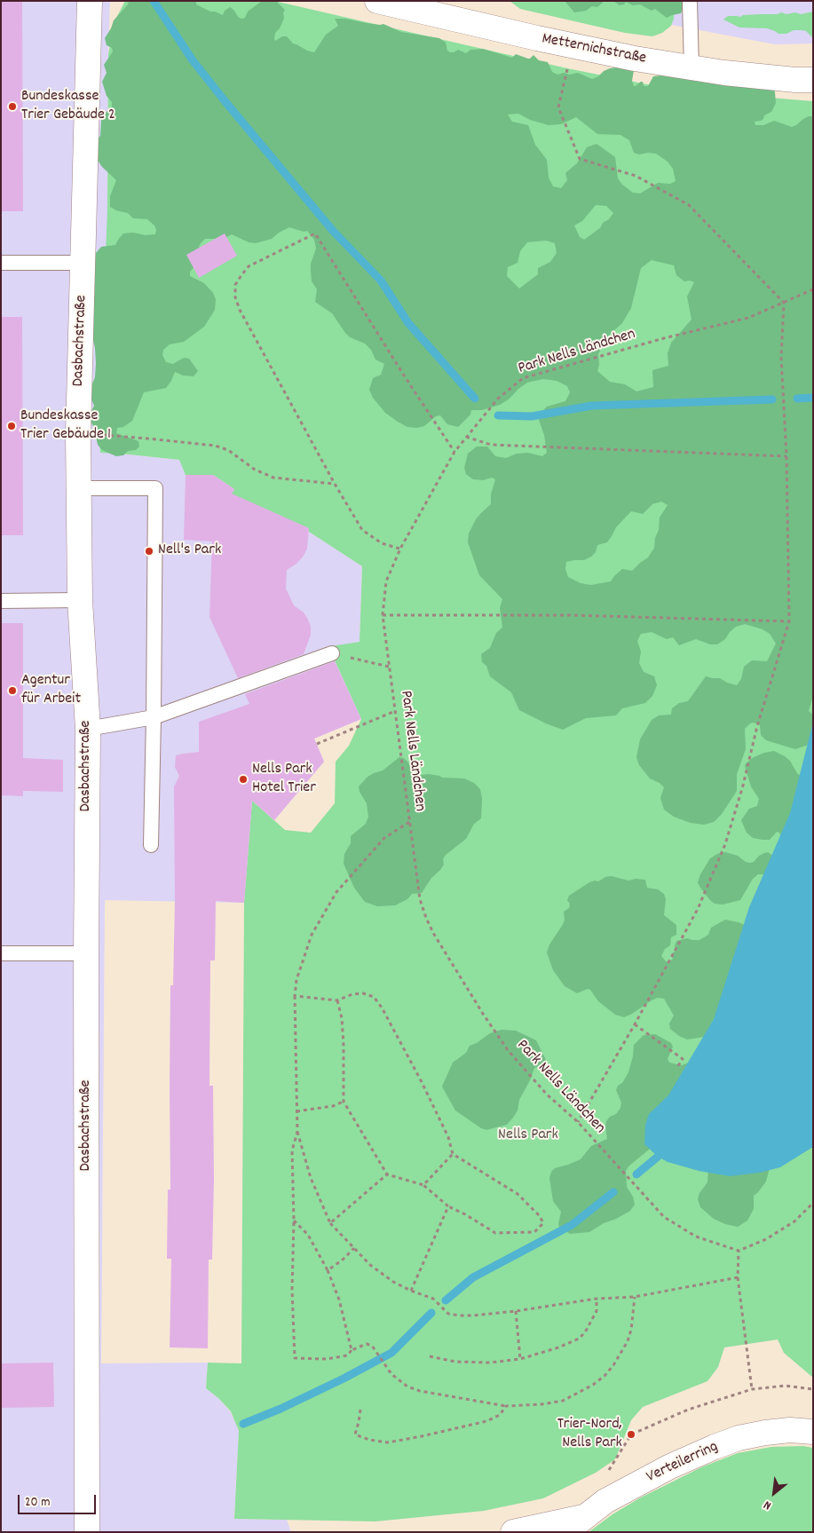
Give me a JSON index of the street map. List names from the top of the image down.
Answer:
{
  "streets": {
    "street": ["Metternichstraße", "Dasbachstraße", "Verteilerring"],
    "path": ["Park Nells Ländchen"]
  },
  "parks": ["Nells Park"],
  "places": [
    "Bundeskasse Trier Gebäude 2",
    "Bundeskasse Trier Gebäude 1",
    "Nell's Park",
    "Agentur für Arbeit",
    "Nells Park Hotel Trier",
    "Trier-Nord, Nells Park"
  ],
  "scale_bar": "20 m",
  "north": "bottom left"
}
